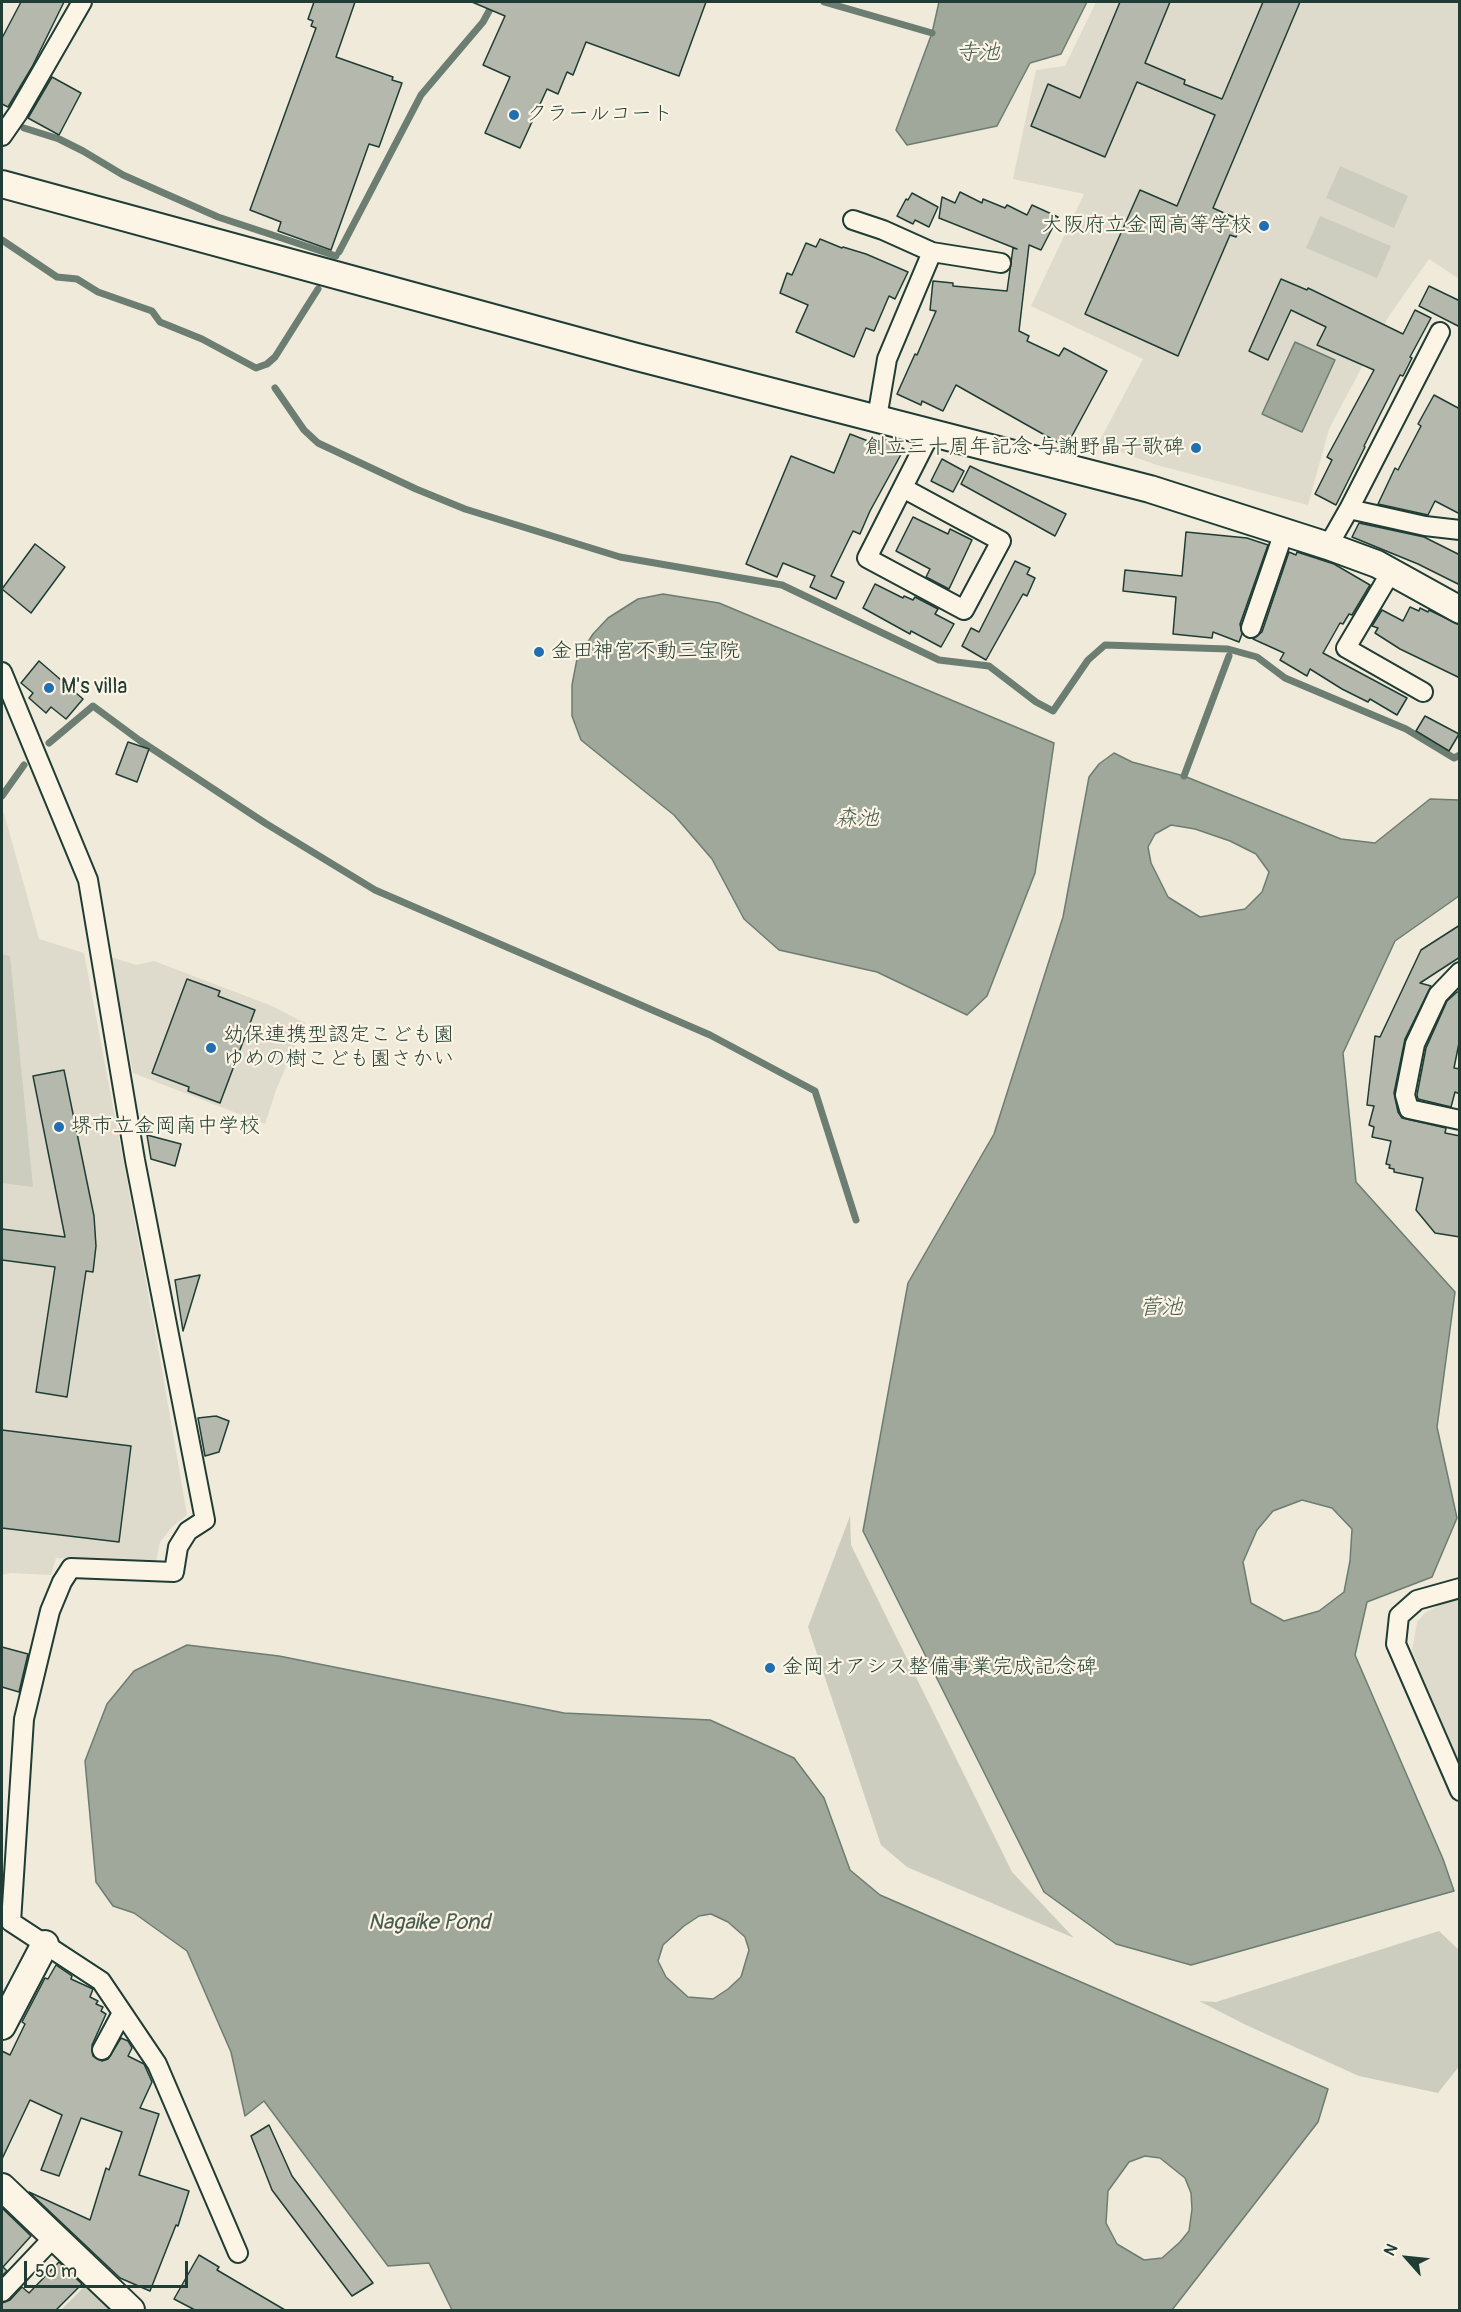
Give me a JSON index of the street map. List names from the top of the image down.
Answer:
{
  "water": [
    "寺池",
    "森池",
    "菅池",
    "Nagaike Pond"
  ],
  "places": [
    "クラールコート",
    "大阪府立金岡高等学校",
    "創立三十周年記念 与謝野晶子歌碑",
    "金田神宮不動三宝院",
    "M's villa",
    "幼保連携型認定こども園 ゆめの樹こども園さかい",
    "堺市立金岡南中学校",
    "金岡オアシス整備事業完成記念碑"
  ],
  "scale_bar": "50 m",
  "north": "top left"
}
